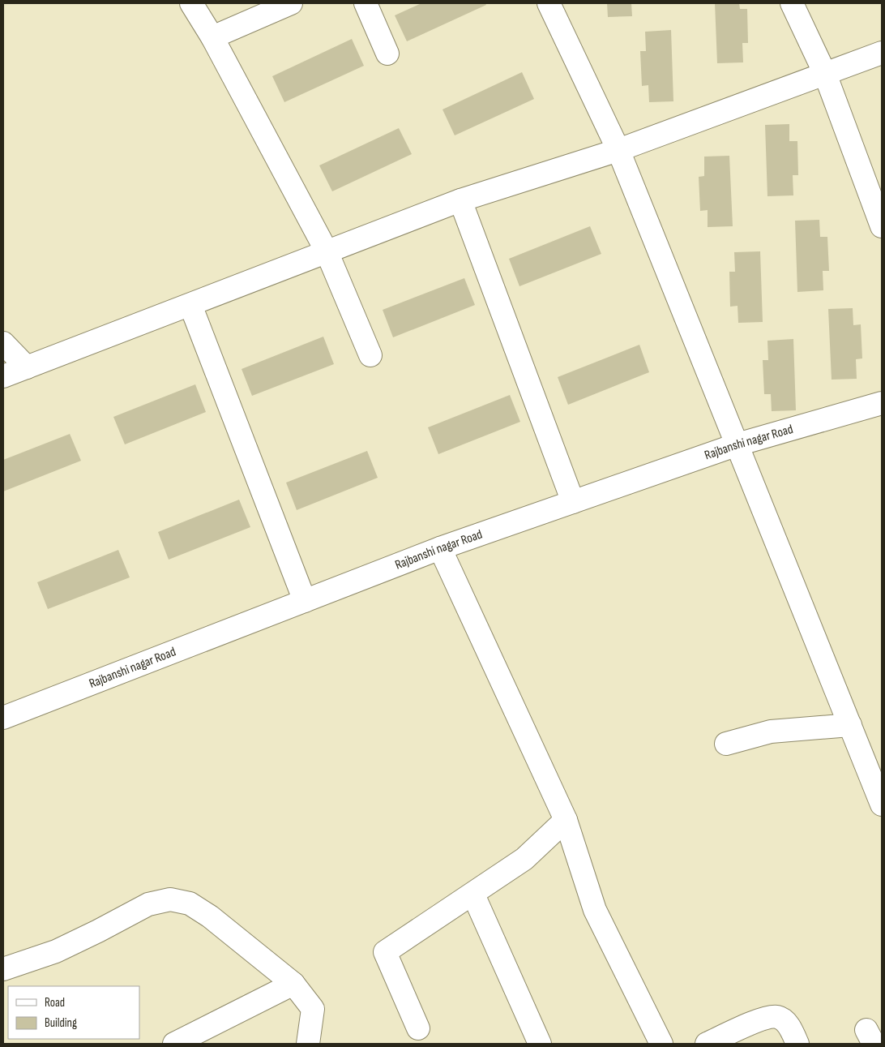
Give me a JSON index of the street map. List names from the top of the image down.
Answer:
{
  "streets": {
    "street": ["Rajbanshi nagar Road"]
  },
  "legend": ["Road", "Building"]
}
